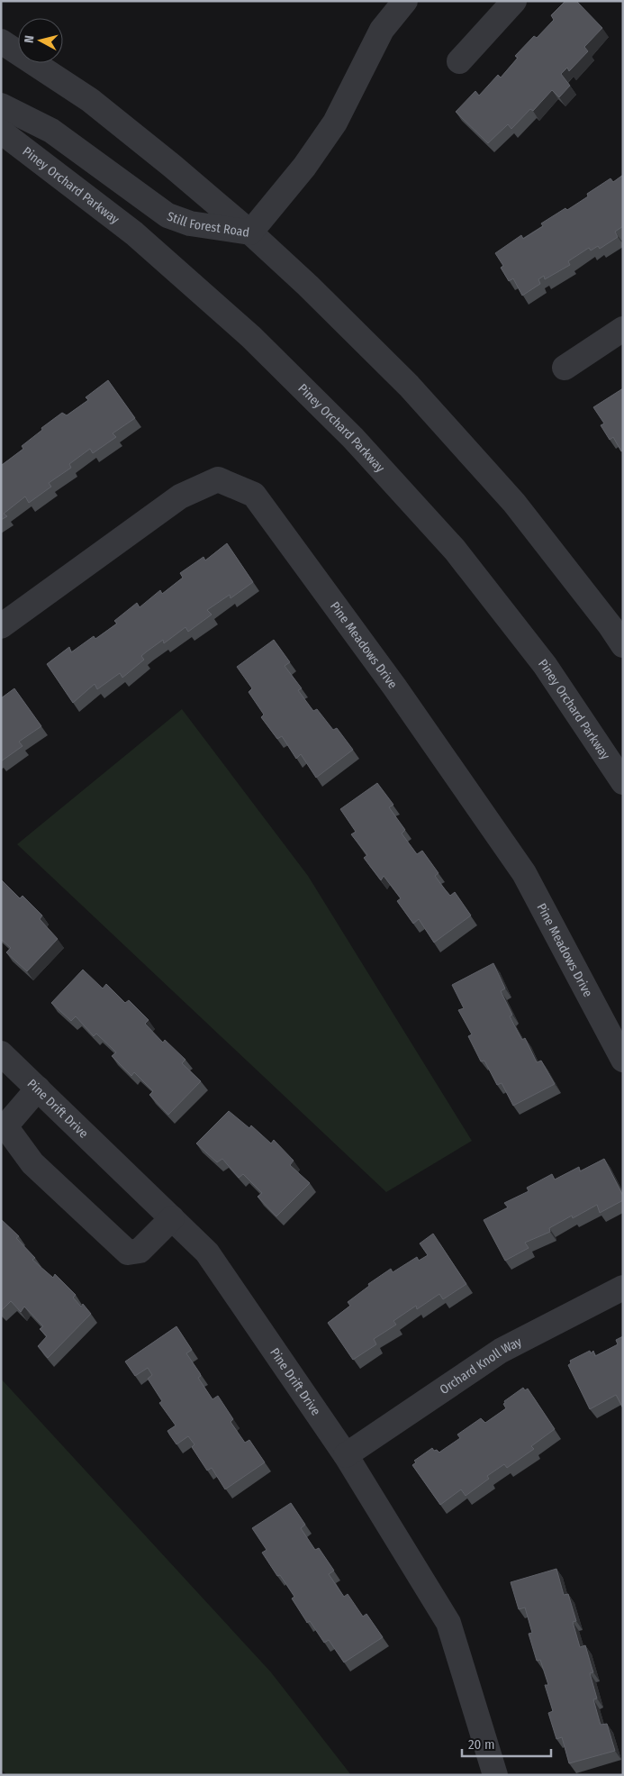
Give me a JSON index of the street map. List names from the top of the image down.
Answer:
{
  "streets": {
    "street": [
      "Piney Orchard Parkway",
      "Still Forest Road",
      "Pine Meadows Drive",
      "Pine Drift Drive",
      "Orchard Knoll Way"
    ]
  },
  "crossings": [
    ["Pine Drift Drive", "Orchard Knoll Way"]
  ],
  "scale_bar": "20 m",
  "north": "left"
}
